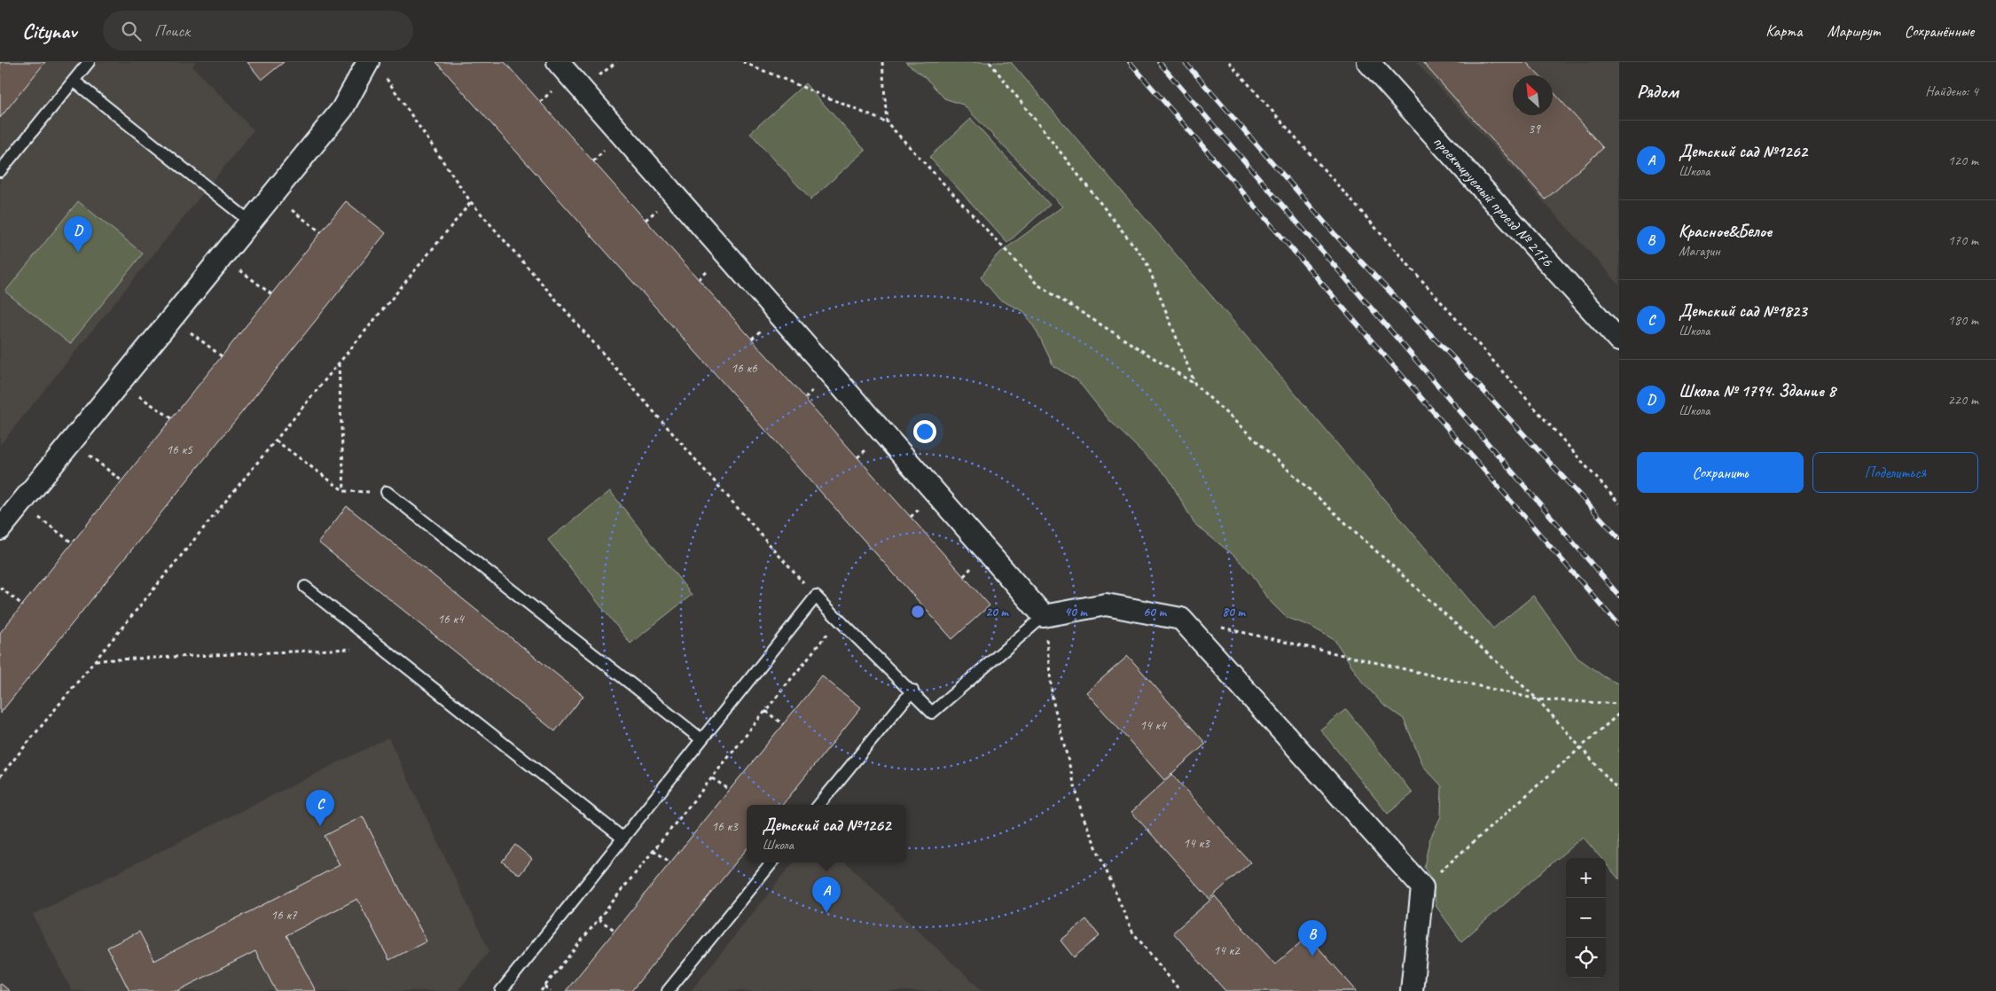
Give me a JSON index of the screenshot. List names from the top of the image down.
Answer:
{
  "streets": {
    "street": ["проектируемый проезд № 2176"]
  },
  "house_numbers": [
    "39",
    "16 к6",
    "16 к5",
    "16 к4",
    "14 к4",
    "16 к3",
    "14 к3",
    "16 к7",
    "14 к2"
  ],
  "north": "top left",
  "page": {
    "header": "Citynav",
    "search": "Поиск",
    "nav": ["Карта", "Маршрут", "Сохранённые"],
    "heading": ["Рядом", "Найдено: 4"],
    "list": [
      {
        "mark": "A",
        "name": "Детский сад №1262",
        "note": "Школа",
        "value": "120 m"
      },
      {
        "mark": "B",
        "name": "Красное&Белое",
        "note": "Магазин",
        "value": "170 m"
      },
      {
        "mark": "C",
        "name": "Детский сад №1823",
        "note": "Школа",
        "value": "180 m"
      },
      {
        "mark": "D",
        "name": "Школа № 1794. Здание 8",
        "note": "Школа",
        "value": "220 m"
      }
    ],
    "pins": [
      "D",
      "C",
      "A",
      "B"
    ],
    "buttons": ["Сохранить", "Поделиться"],
    "popup": ["Детский сад №1262", "Школа"],
    "map_buttons": ["+", "−"]
  },
  "rings": [
    "20 m",
    "40 m",
    "60 m",
    "80 m"
  ]
}
